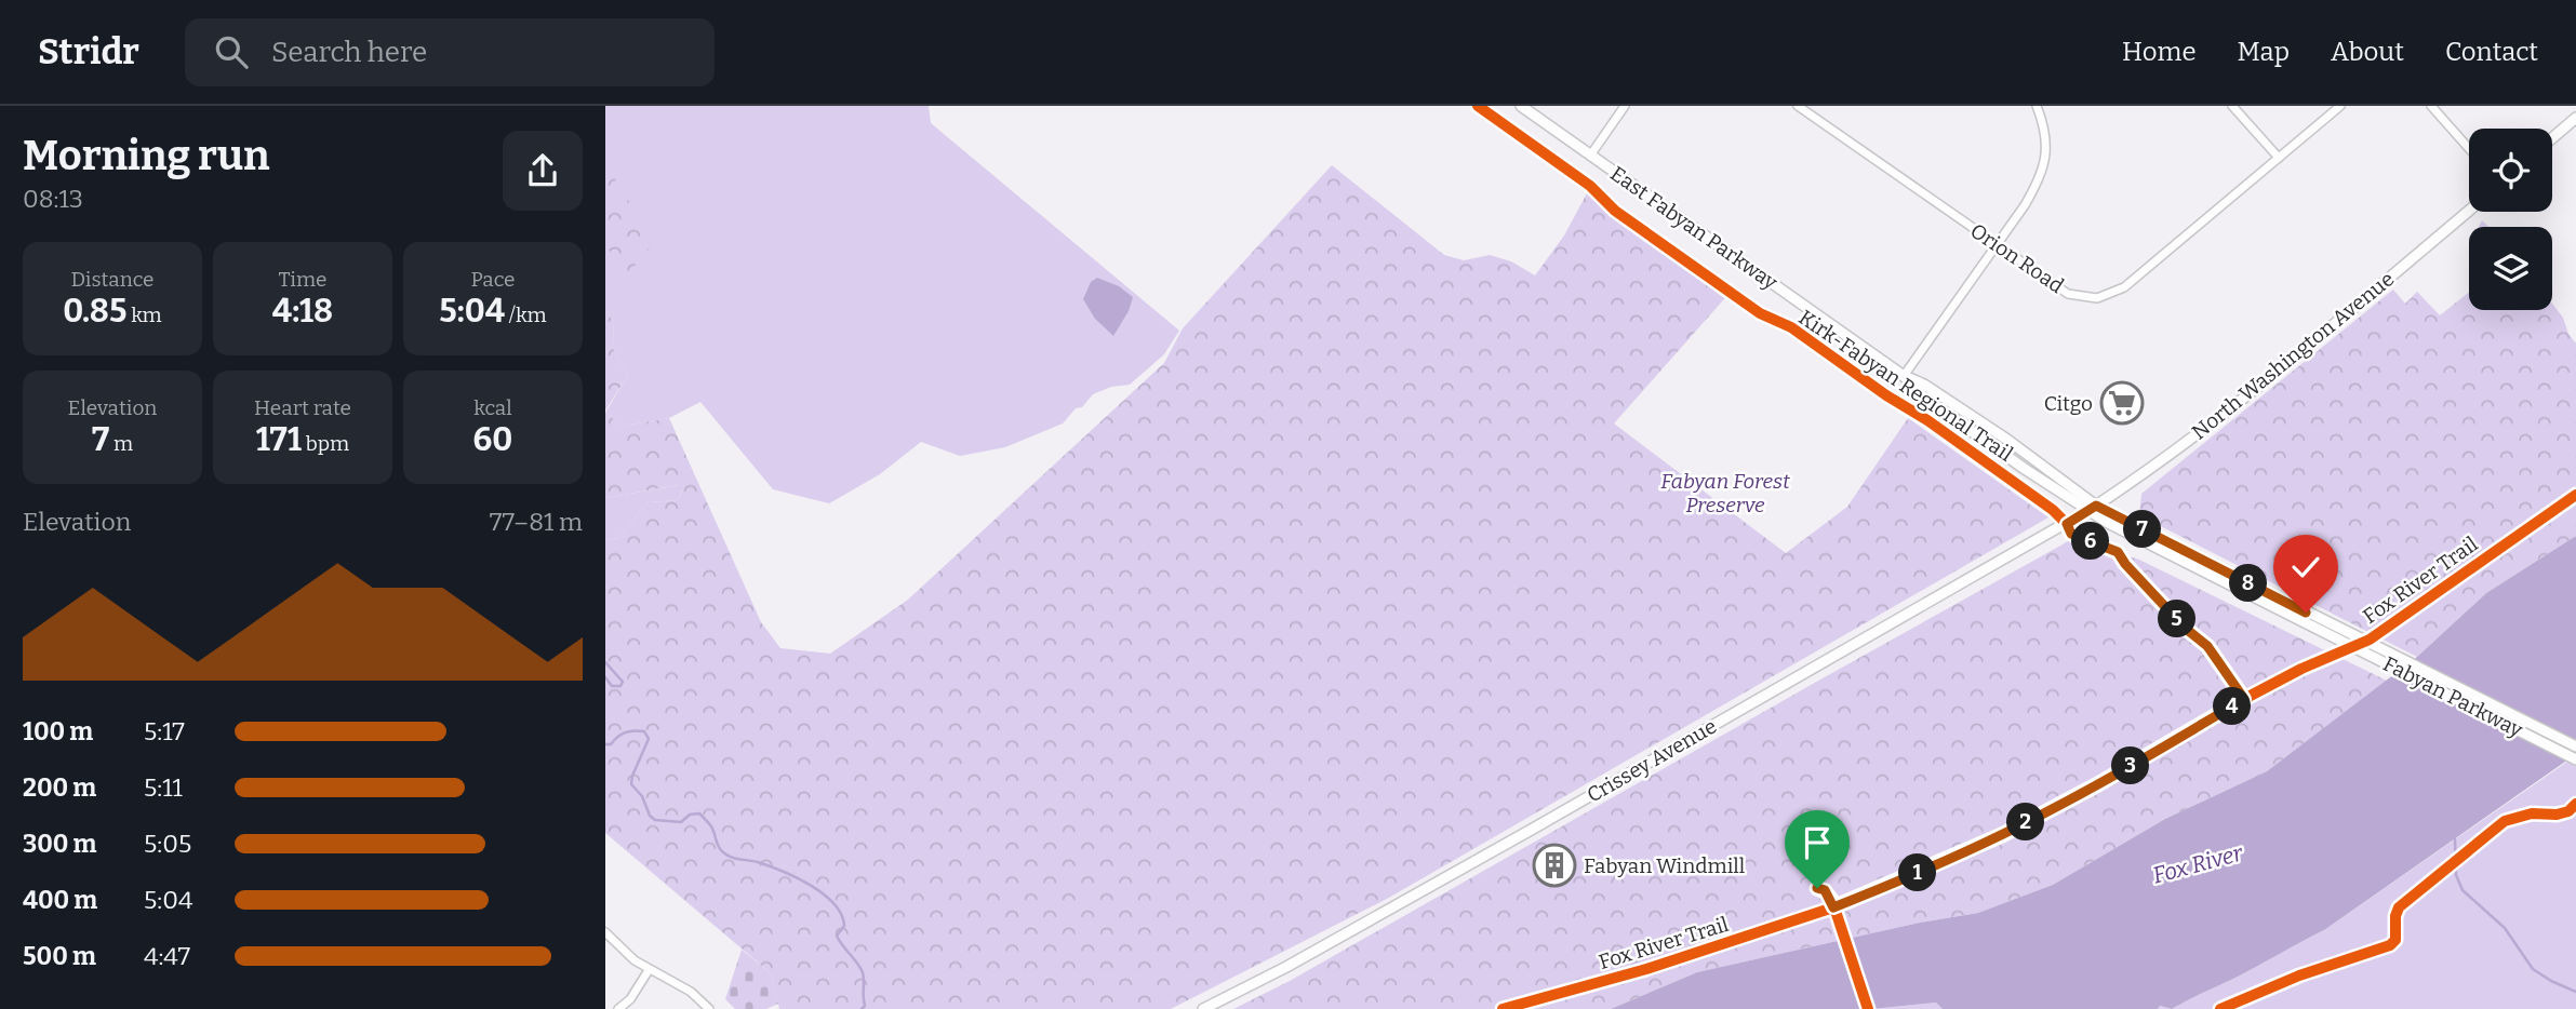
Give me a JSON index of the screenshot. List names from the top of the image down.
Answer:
{
  "streets": {
    "main road": [
      "East Fabyan Parkway",
      "North Washington Avenue",
      "Fabyan Parkway",
      "Crissey Avenue"
    ],
    "street": ["Orion Road"],
    "cycle path": ["Kirk-Fabyan Regional Trail", "Fox River Trail"]
  },
  "crossings": [
    ["East Fabyan Parkway", "North Washington Avenue"],
    ["East Fabyan Parkway", "Fabyan Parkway"],
    ["East Fabyan Parkway", "Crissey Avenue"],
    ["North Washington Avenue", "Fabyan Parkway"],
    ["North Washington Avenue", "Crissey Avenue"],
    ["Fabyan Parkway", "Crissey Avenue"]
  ],
  "water": ["Fox River"],
  "parks": ["Fabyan Forest Preserve"],
  "places": {
    "supermarket": ["Citgo"],
    "building": ["Fabyan Windmill"]
  },
  "page": {
    "header": "Stridr",
    "search": "Search here",
    "nav": [
      "Home",
      "Map",
      "About",
      "Contact"
    ],
    "heading": ["Morning run", "08:13"],
    "stats": [
      ["Distance", "0.85 km"],
      ["Time", "4:18"],
      ["Pace", "5:04 /km"],
      ["Elevation", "7 m"],
      ["Heart rate", "171 bpm"],
      ["kcal", "60"]
    ],
    "chart": ["Elevation", "77–81 m"],
    "pins": [
      "7",
      "6",
      "8",
      "5",
      "4",
      "3",
      "2",
      "1"
    ],
    "list": [
      {
        "name": "100 m",
        "note": "5:17"
      },
      {
        "name": "200 m",
        "note": "5:11"
      },
      {
        "name": "300 m",
        "note": "5:05"
      },
      {
        "name": "400 m",
        "note": "5:04"
      },
      {
        "name": "500 m",
        "note": "4:47"
      }
    ]
  }
}
